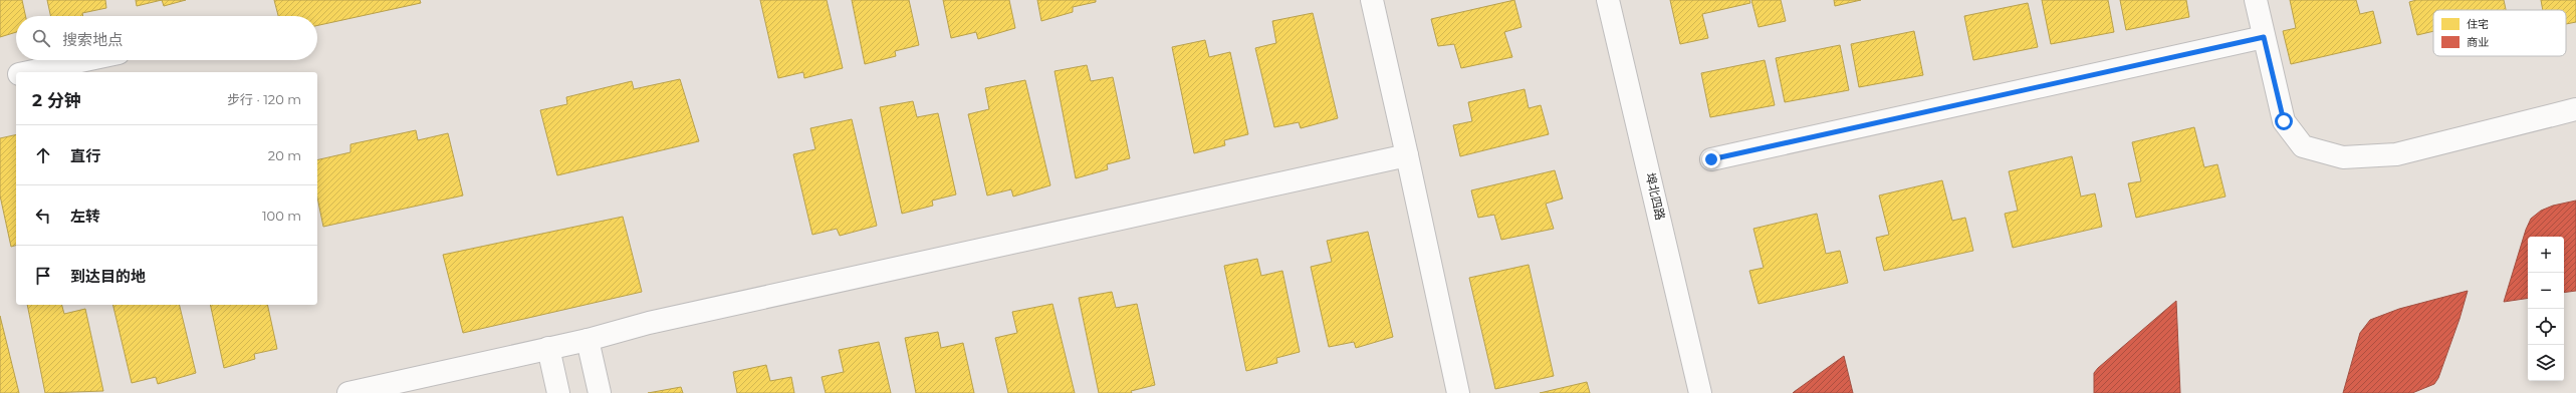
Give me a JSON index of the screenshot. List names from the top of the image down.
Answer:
{
  "streets": {
    "street": ["埠北四路"]
  },
  "legend": ["住宅", "商业"],
  "page": {
    "search": "搜索地点",
    "heading": ["2 分钟", "步行 · 120 m"],
    "list": [
      ["直行", "20 m"],
      ["左转", "100 m"],
      "到达目的地"
    ],
    "map_buttons": ["+", "−"]
  }
}
